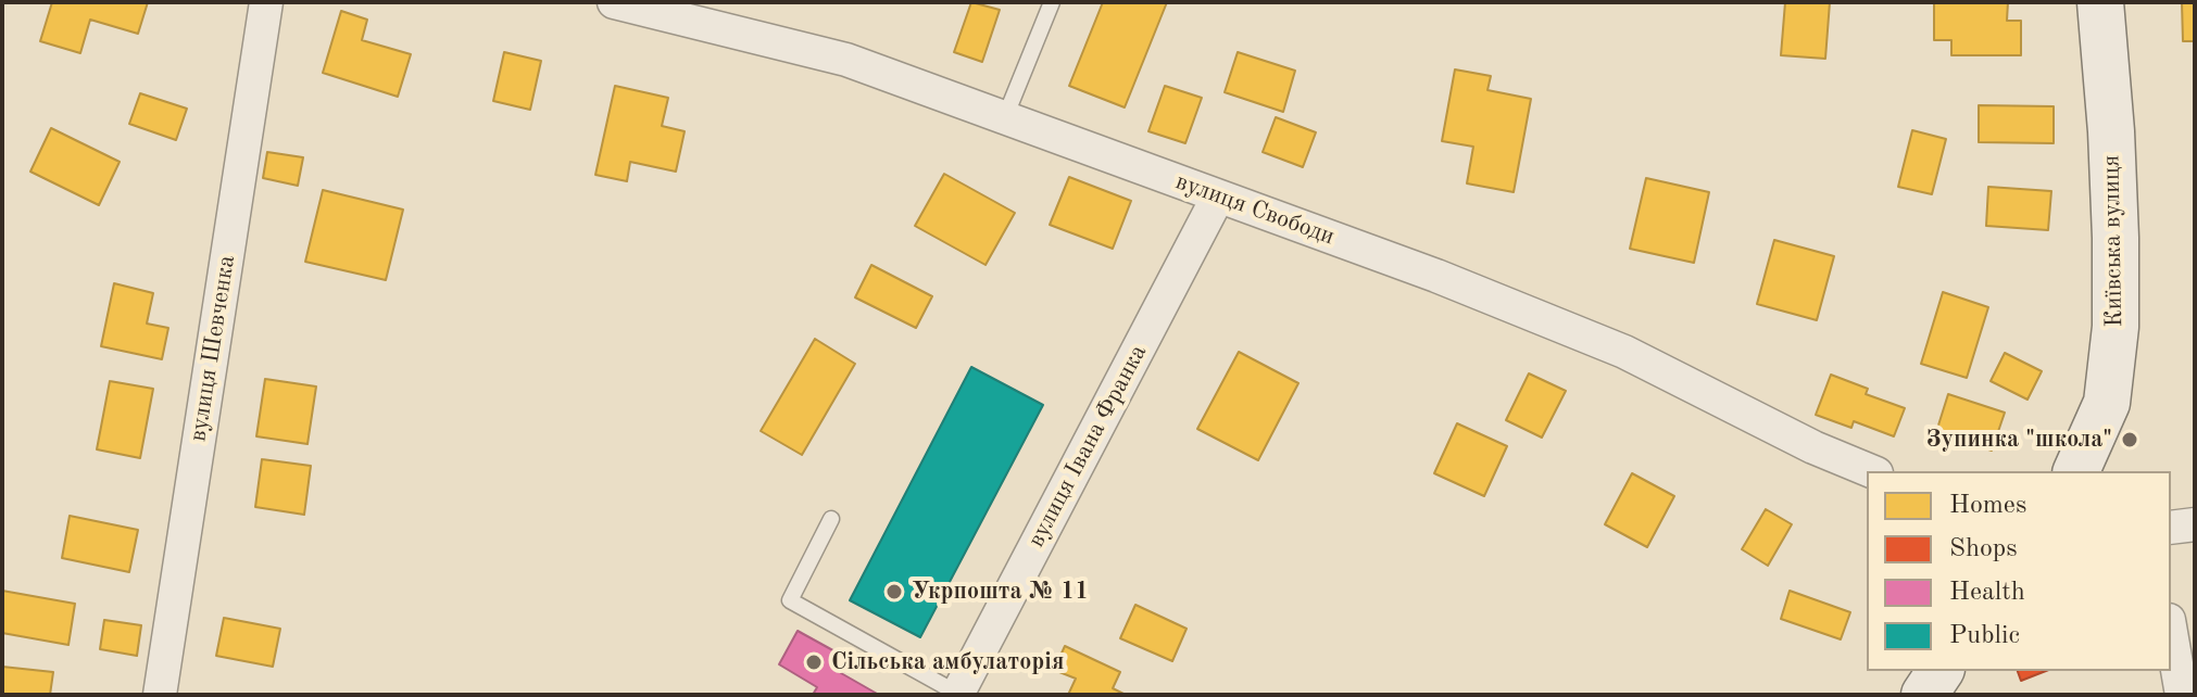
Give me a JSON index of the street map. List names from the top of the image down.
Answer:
{
  "streets": {
    "street": [
      "вулиця Свободи",
      "Київська вулиця",
      "вулиця Шевченка",
      "вулиця Івана Франка"
    ]
  },
  "crossings": [
    ["вулиця Свободи", "вулиця Івана Франка"]
  ],
  "places": ["Зупинка \"школа\"", "Укрпошта № 11", "Сільська амбулаторія"],
  "legend": [
    "Homes",
    "Shops",
    "Health",
    "Public"
  ]
}
